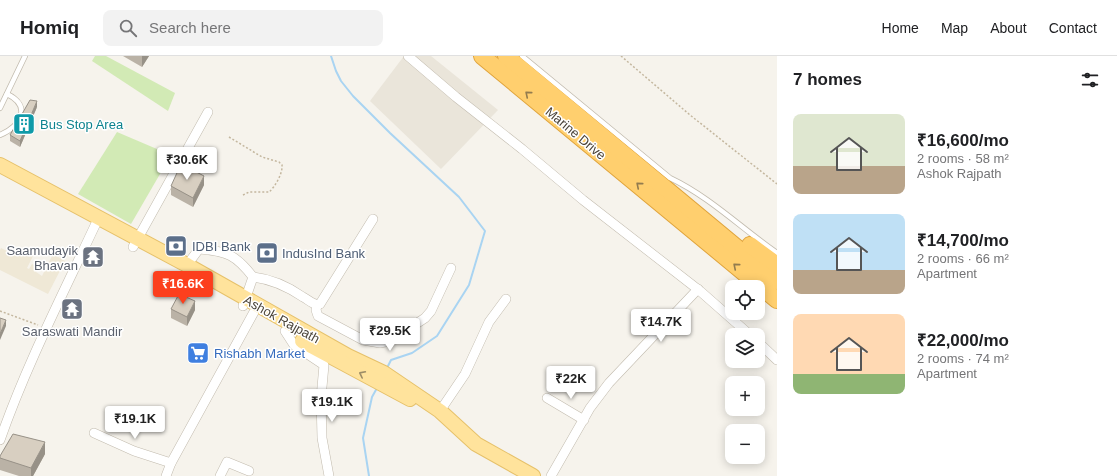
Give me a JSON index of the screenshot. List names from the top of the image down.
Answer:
{
  "streets": {
    "highway": ["Marine Drive"],
    "main road": ["Ashok Rajpath"]
  },
  "places": {
    "building": ["Bus Stop Area"],
    "bank": ["IDBI Bank", "IndusInd Bank"],
    "temple": ["Saamudayik Bhavan", "Saraswati Mandir"],
    "supermarket": ["Rishabh Market"]
  },
  "page": {
    "header": "Homiq",
    "search": "Search here",
    "nav": [
      "Home",
      "Map",
      "About",
      "Contact"
    ],
    "heading": "7 homes",
    "list": [
      {
        "name": "₹16,600/mo",
        "note": "2 rooms · 58 m² · Ashok Rajpath"
      },
      {
        "name": "₹14,700/mo",
        "note": "2 rooms · 66 m² · Apartment"
      },
      {
        "name": "₹22,000/mo",
        "note": "2 rooms · 74 m² · Apartment"
      }
    ],
    "price": [
      "₹30.6K",
      "₹16.6K",
      "₹14.7K",
      "₹29.5K",
      "₹22K",
      "₹19.1K",
      "₹19.1K"
    ],
    "map_buttons": ["+", "−"]
  }
}
